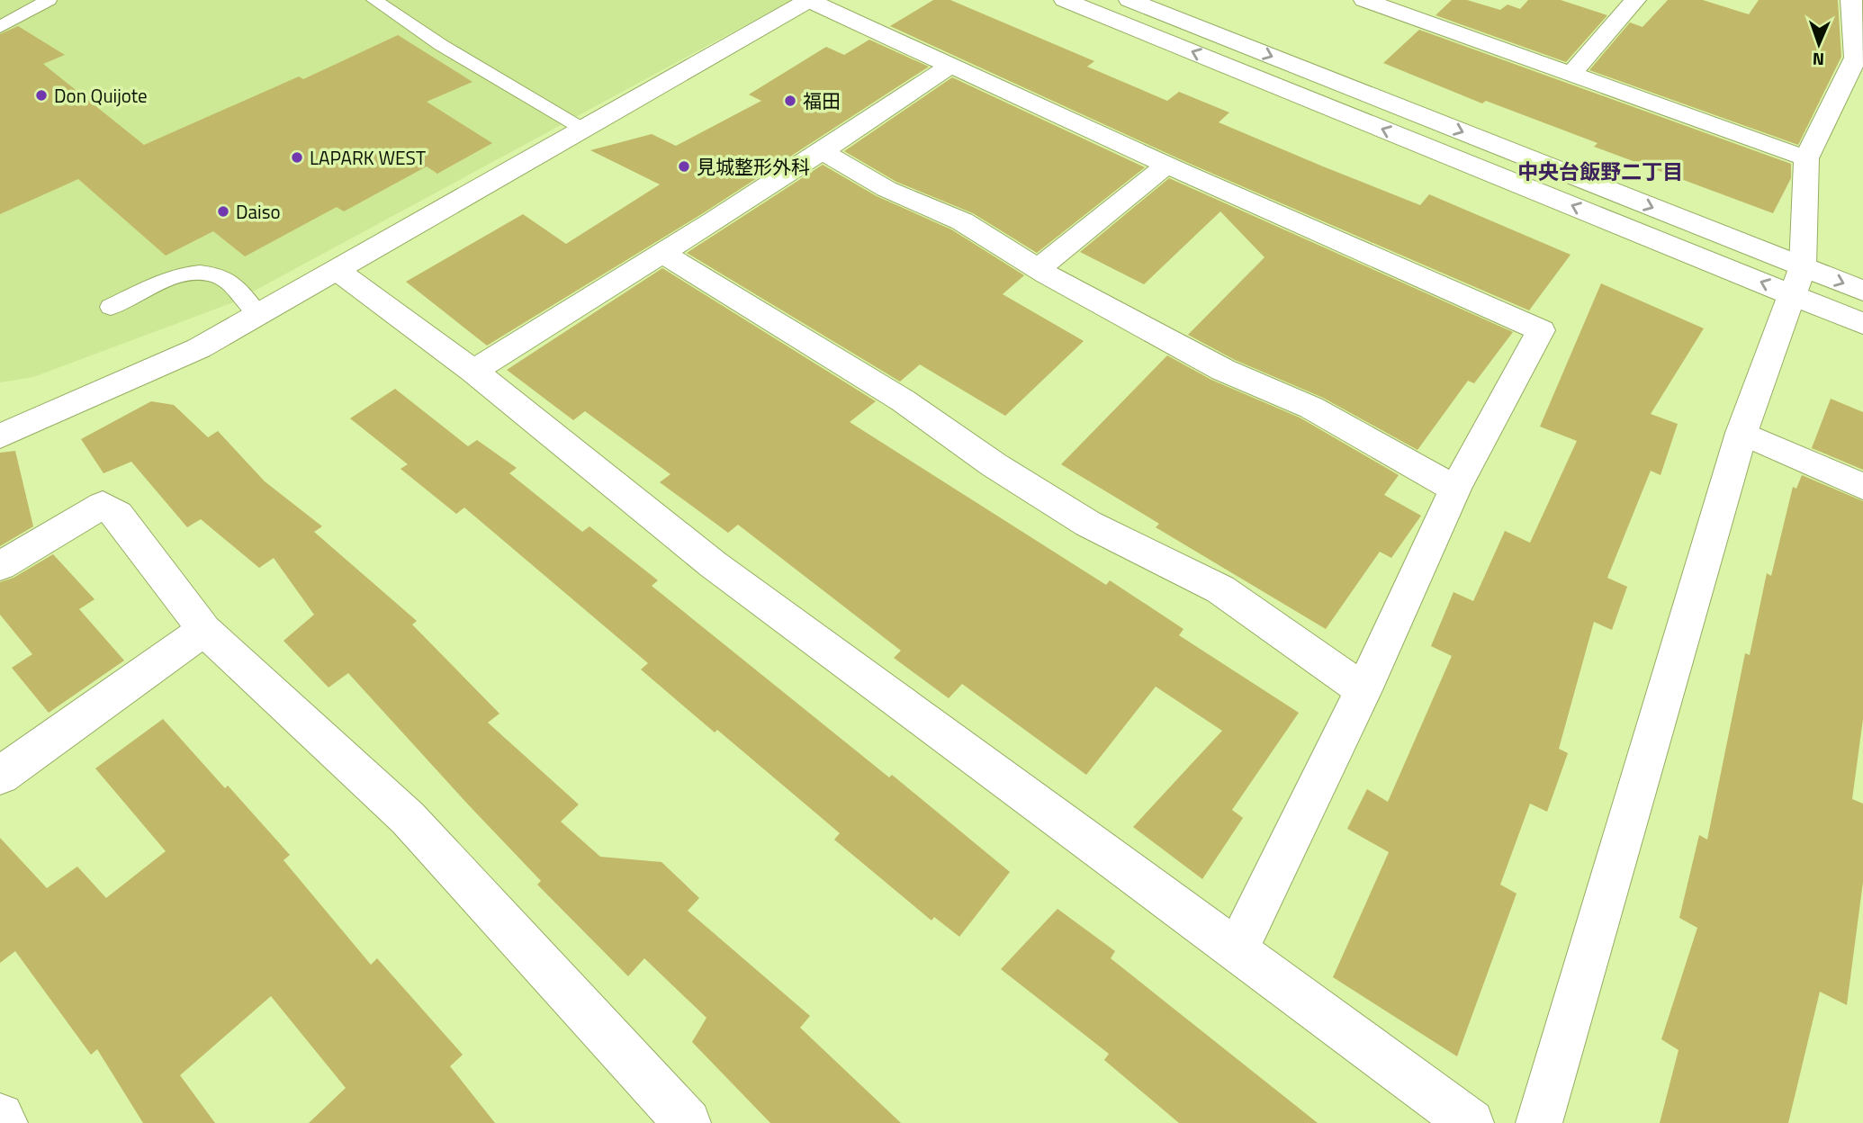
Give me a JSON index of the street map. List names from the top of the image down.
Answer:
{
  "districts": ["中央台飯野二丁目"],
  "places": [
    "Don Quijote",
    "福田",
    "LAPARK WEST",
    "見城整形外科",
    "Daiso"
  ],
  "north": "bottom"
}
